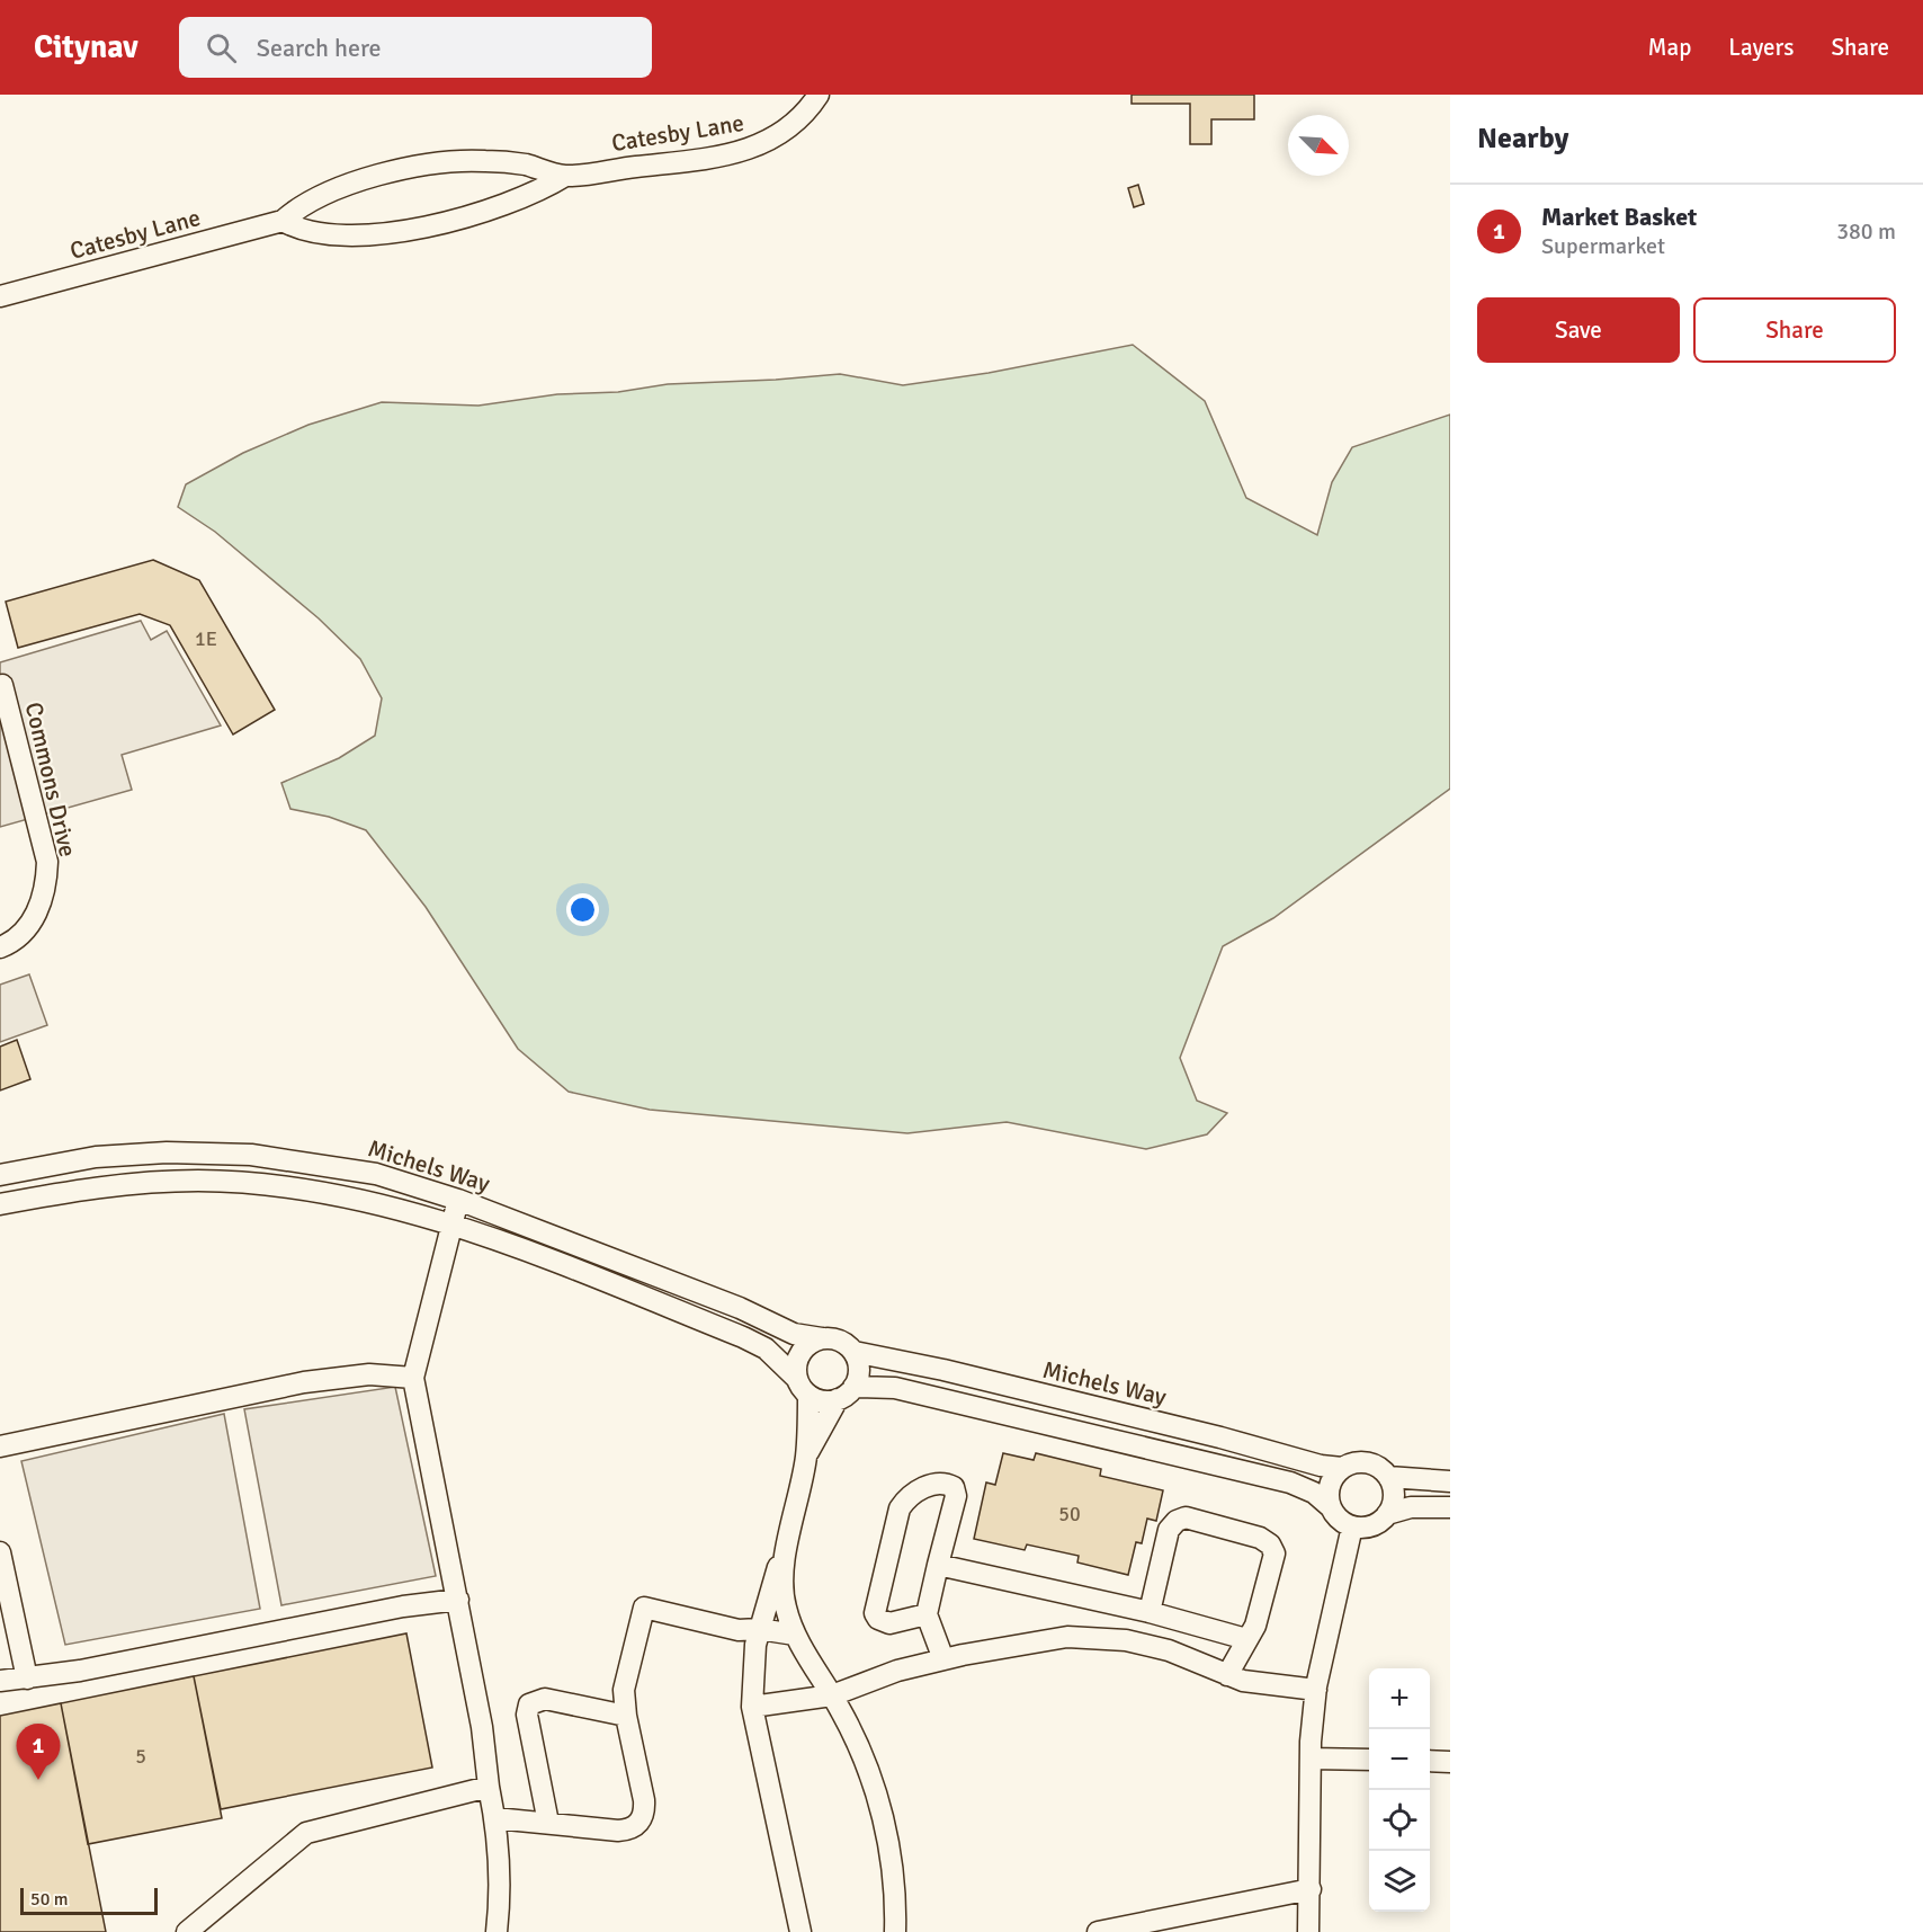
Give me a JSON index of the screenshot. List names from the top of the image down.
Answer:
{
  "streets": {
    "street": ["Catesby Lane", "Commons Drive", "Michels Way"]
  },
  "house_numbers": ["1E", "50", "5"],
  "scale_bar": "50 m",
  "north": "bottom right",
  "page": {
    "header": "Citynav",
    "search": "Search here",
    "nav": ["Map", "Layers", "Share"],
    "heading": "Nearby",
    "list": [
      {
        "mark": "1",
        "name": "Market Basket",
        "note": "Supermarket",
        "value": "380 m"
      }
    ],
    "buttons": ["Save", "Share"],
    "map_buttons": ["+", "−"],
    "pins": "1",
    "scale": "50 m"
  }
}
